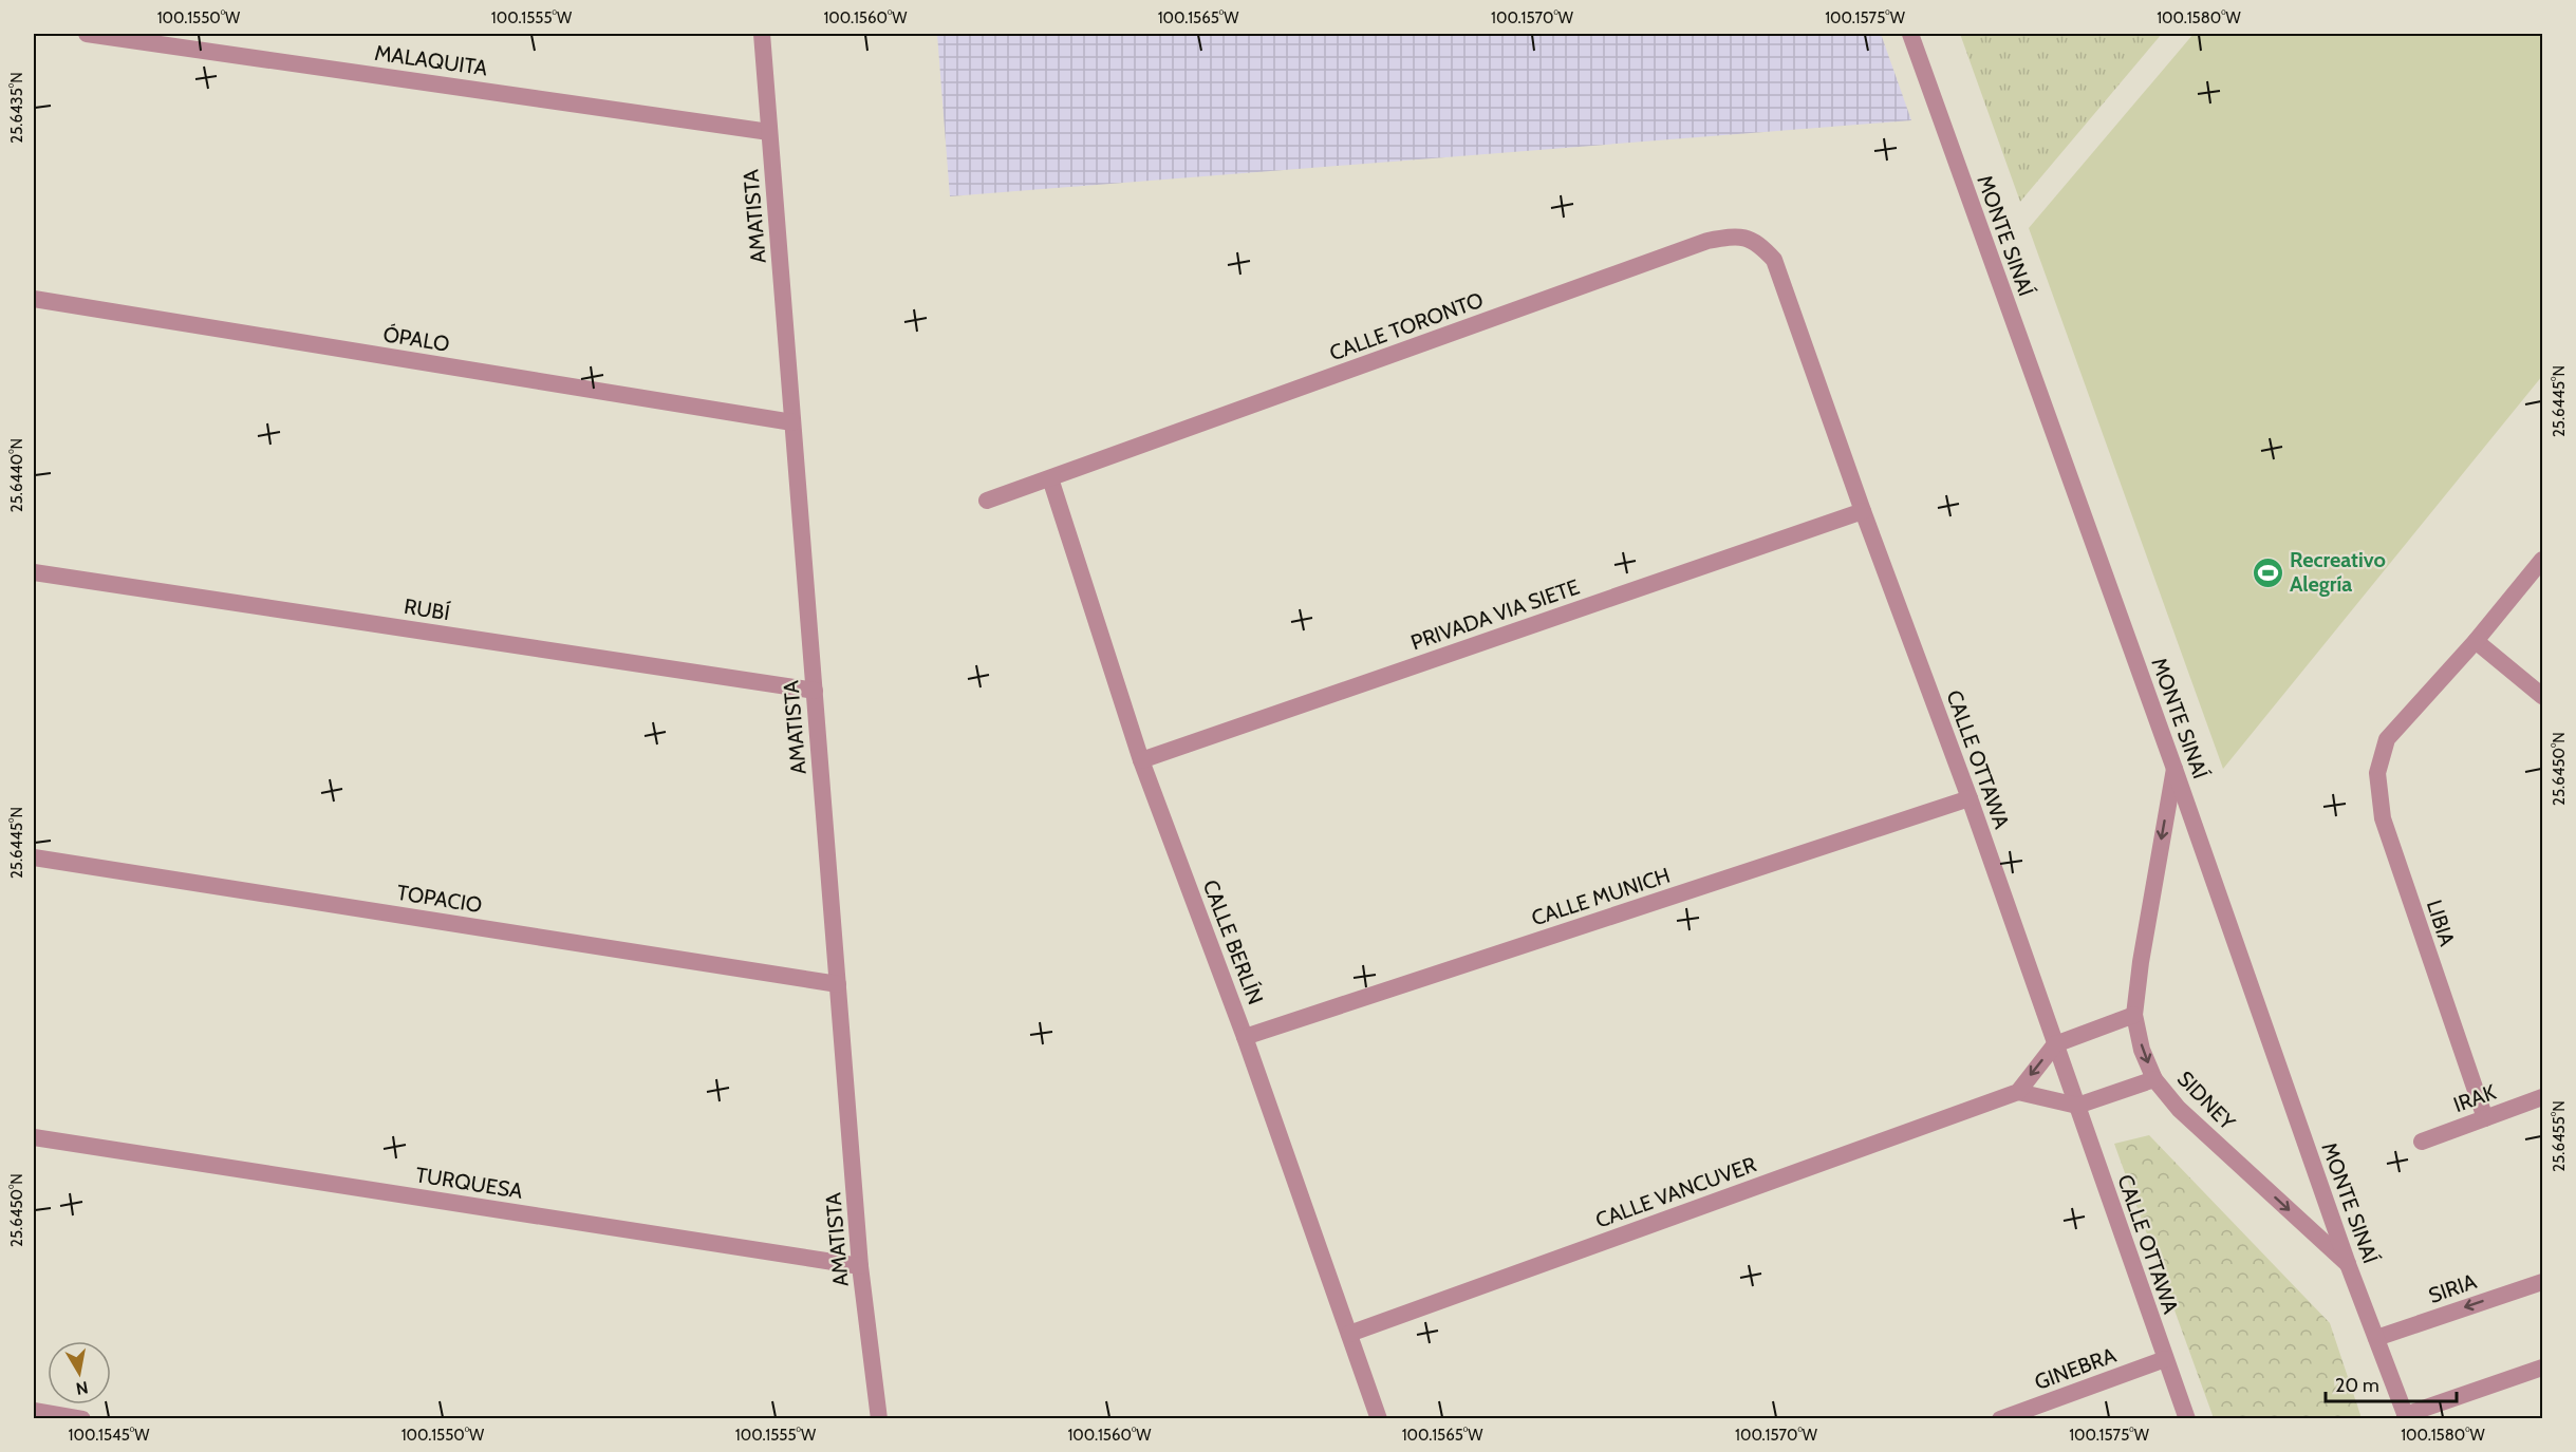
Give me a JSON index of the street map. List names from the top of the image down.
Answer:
{
  "streets": {
    "street": [
      "MALAQUITA",
      "AMATISTA",
      "MONTE SINAÍ",
      "CALLE TORONTO",
      "ÓPALO",
      "RUBÍ",
      "PRIVADA VIA SIETE",
      "CALLE OTTAWA",
      "CALLE MUNICH",
      "TOPACIO",
      "LIBIA",
      "CALLE BERLÍN",
      "IRAK",
      "SIDNEY",
      "TURQUESA",
      "CALLE VANCUVER",
      "SIRIA",
      "GINEBRA"
    ]
  },
  "crossings": [
    ["MALAQUITA", "AMATISTA"],
    ["AMATISTA", "ÓPALO"],
    ["AMATISTA", "RUBÍ"],
    ["AMATISTA", "TOPACIO"],
    ["AMATISTA", "TURQUESA"],
    ["MONTE SINAÍ", "SIDNEY"],
    ["MONTE SINAÍ", "SIRIA"],
    ["CALLE TORONTO", "CALLE OTTAWA"],
    ["CALLE TORONTO", "CALLE BERLÍN"],
    ["PRIVADA VIA SIETE", "CALLE OTTAWA"],
    ["PRIVADA VIA SIETE", "CALLE BERLÍN"],
    ["CALLE OTTAWA", "CALLE MUNICH"],
    ["CALLE OTTAWA", "GINEBRA"],
    ["CALLE MUNICH", "CALLE BERLÍN"],
    ["LIBIA", "IRAK"],
    ["CALLE BERLÍN", "CALLE VANCUVER"]
  ],
  "one_way": ["SIDNEY"],
  "places": {
    "sports": ["Recreativo Alegría"]
  },
  "scale_bar": "20 m",
  "north": "bottom",
  "coordinates": [
    "100.1550°W",
    "100.1555°W",
    "100.1560°W",
    "100.1565°W",
    "100.1570°W",
    "100.1575°W",
    "100.1580°W",
    "25.6435°N",
    "25.6445°N",
    "25.6440°N",
    "25.6450°N",
    "25.6455°N",
    "100.1545°W"
  ]
}
